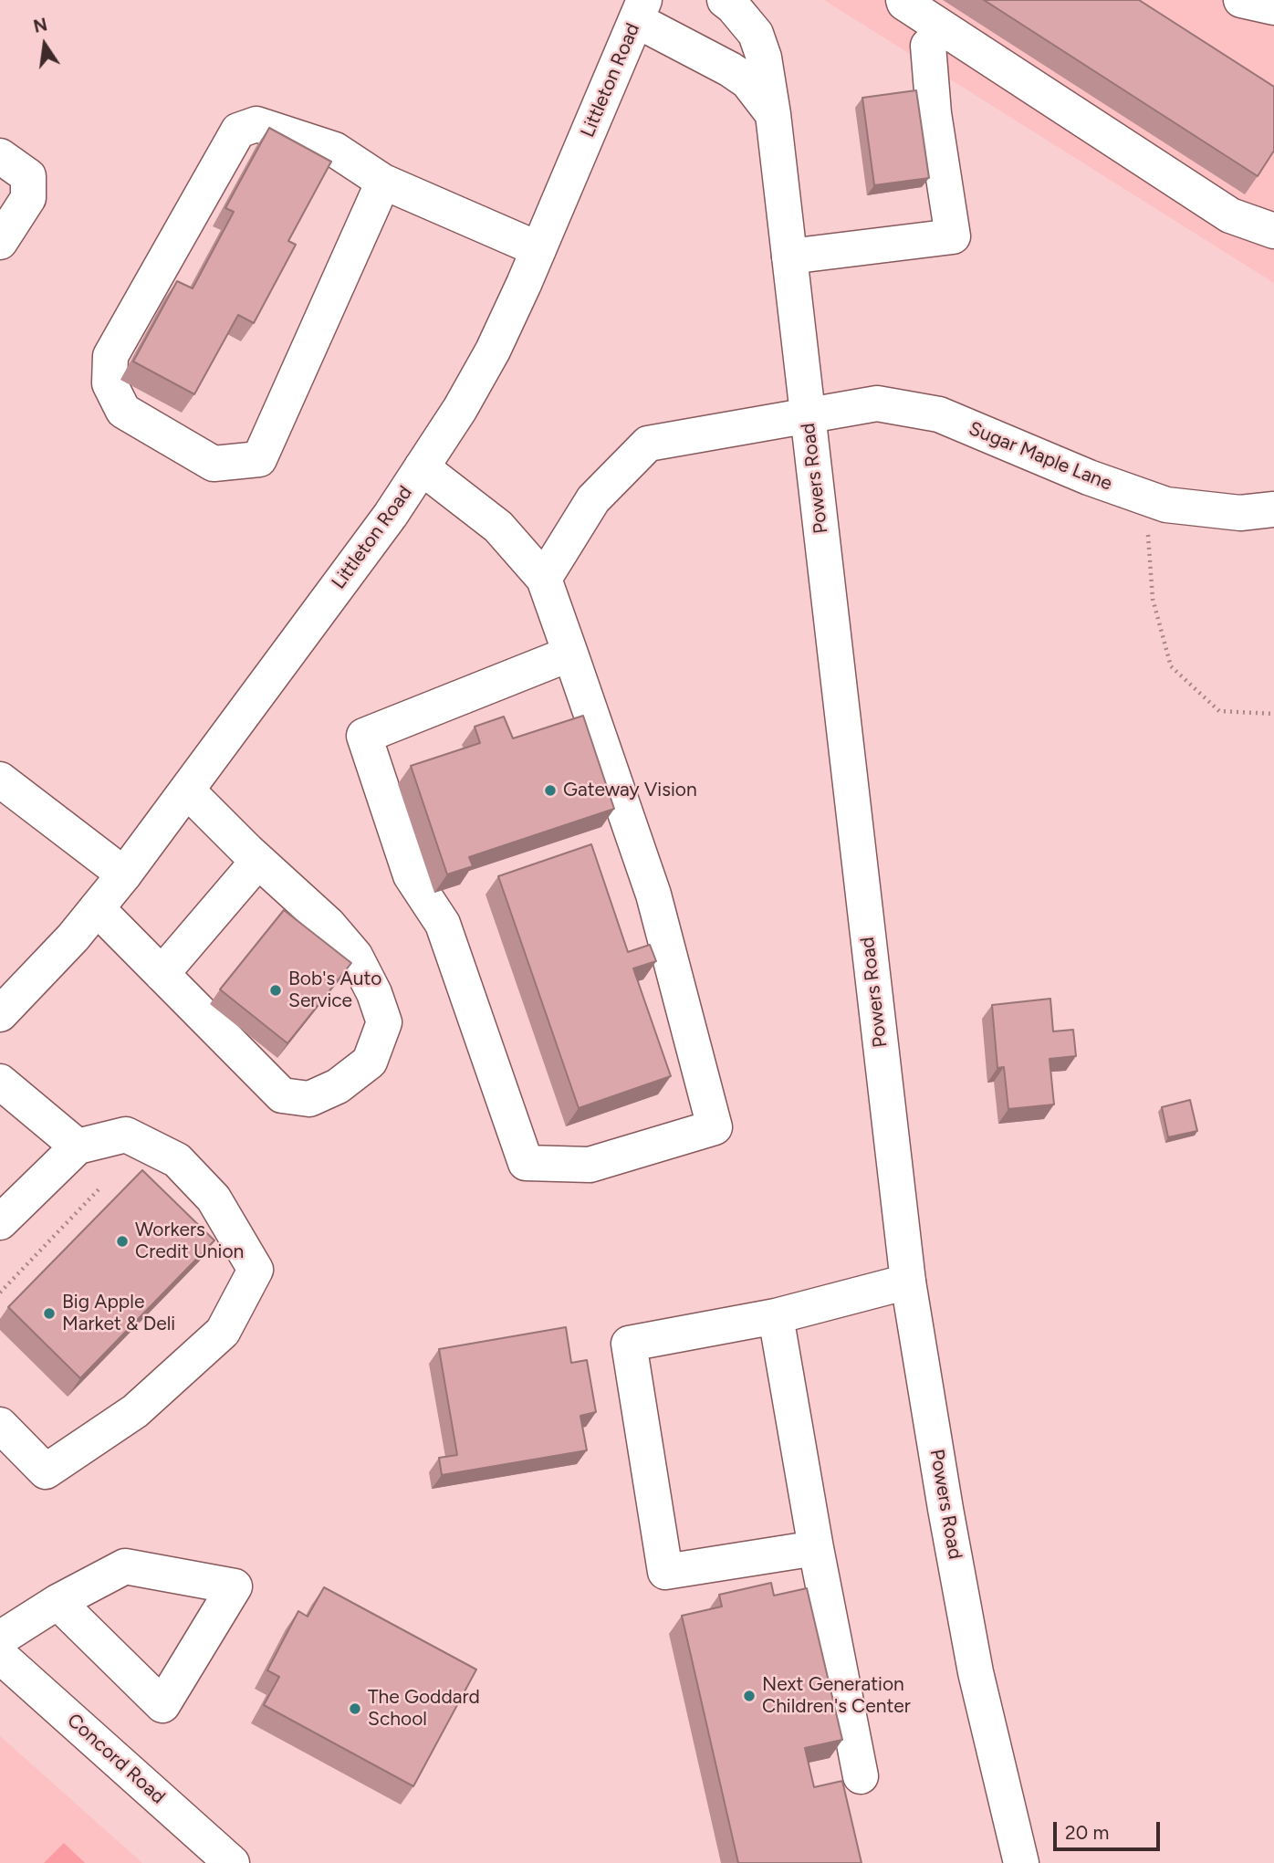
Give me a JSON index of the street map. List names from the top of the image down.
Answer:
{
  "streets": {
    "main road": [
      "Littleton Road",
      "Sugar Maple Lane",
      "Powers Road",
      "Concord Road"
    ]
  },
  "crossings": [
    ["Sugar Maple Lane", "Powers Road"]
  ],
  "places": [
    "Gateway Vision",
    "Bob's Auto Service",
    "Workers Credit Union",
    "Big Apple Market & Deli",
    "Next Generation Children's Center",
    "The Goddard School"
  ],
  "scale_bar": "20 m",
  "north": "top"
}
